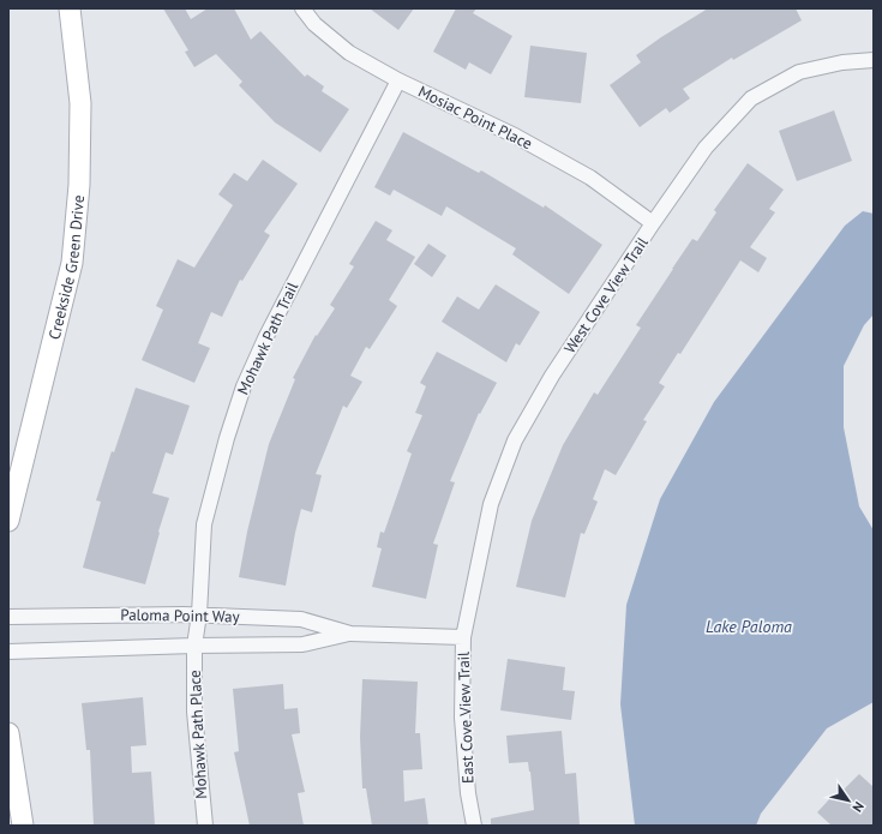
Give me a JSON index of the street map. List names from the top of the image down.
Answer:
{
  "streets": {
    "main road": ["Creekside Green Drive"],
    "street": [
      "Mosiac Point Place",
      "West Cove View Trail",
      "Mohawk Path Trail",
      "Paloma Point Way",
      "East Cove View Trail",
      "Mohawk Path Place"
    ]
  },
  "crossings": [
    ["Mosiac Point Place", "West Cove View Trail"],
    ["Mosiac Point Place", "Mohawk Path Trail"],
    ["West Cove View Trail", "Paloma Point Way"],
    ["West Cove View Trail", "East Cove View Trail"],
    ["Mohawk Path Trail", "Paloma Point Way"],
    ["Mohawk Path Trail", "Mohawk Path Place"],
    ["Paloma Point Way", "East Cove View Trail"],
    ["Paloma Point Way", "Mohawk Path Place"]
  ],
  "water": ["Lake Paloma"],
  "north": "bottom right"
}
